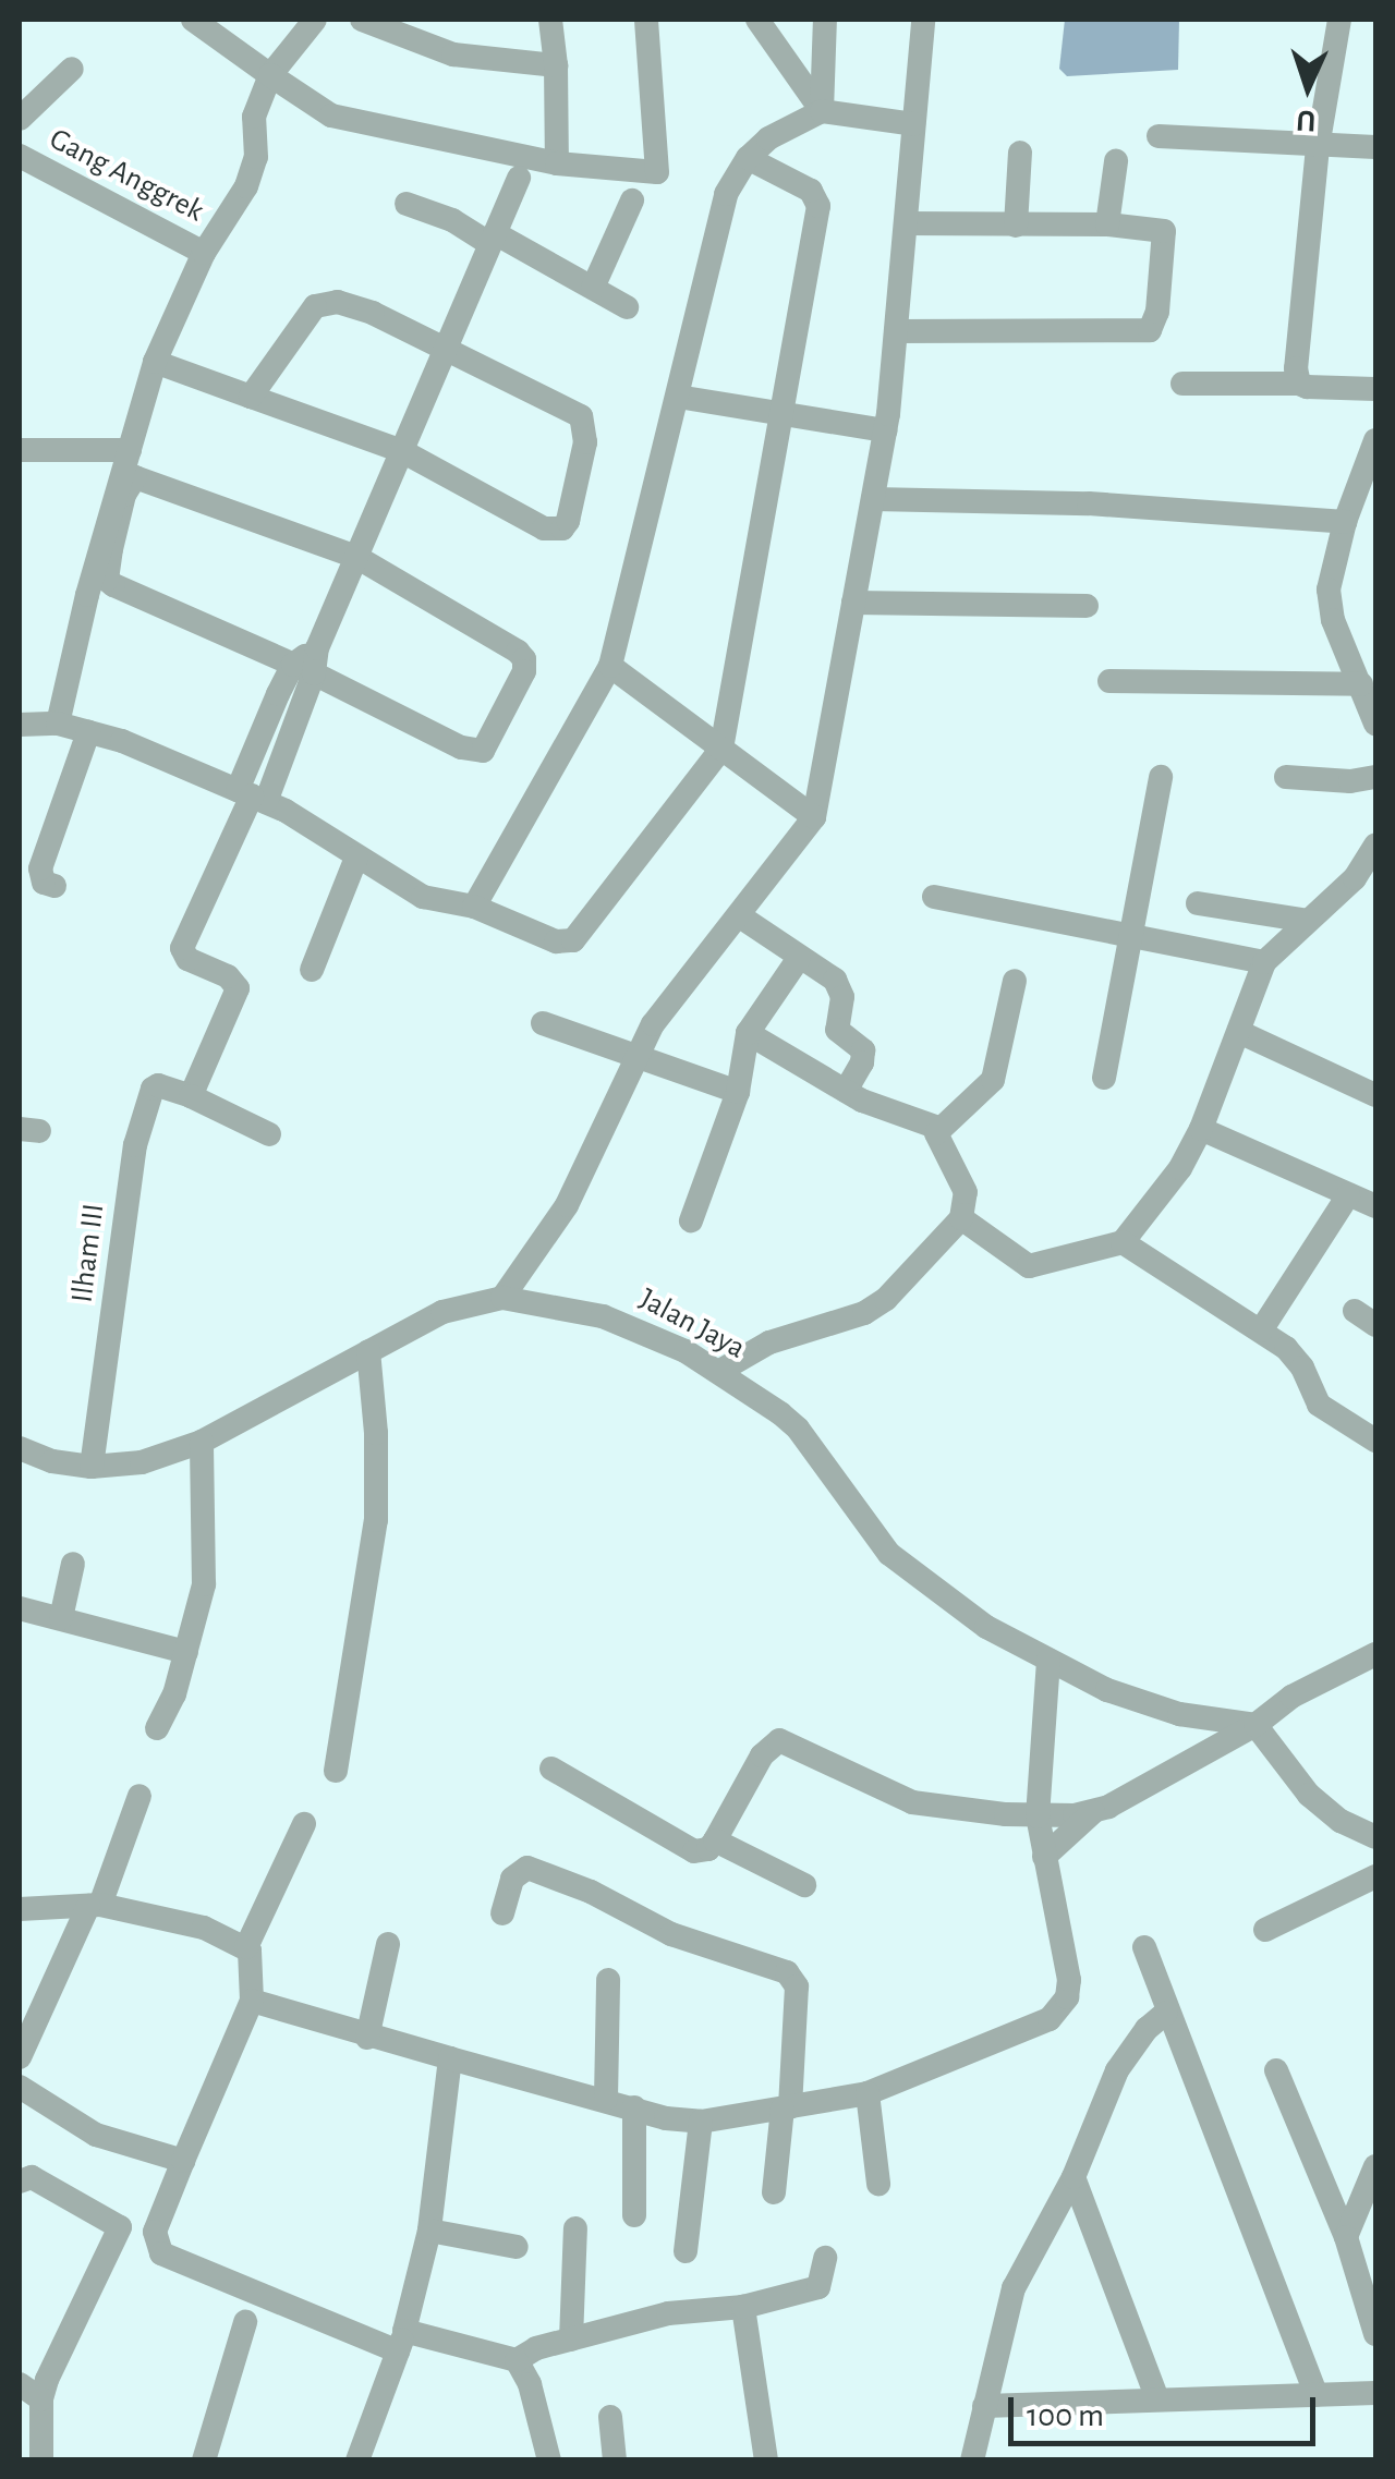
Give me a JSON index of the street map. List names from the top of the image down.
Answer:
{
  "streets": {
    "street": ["Gang Anggrek", "Ilham III", "Jalan Jaya"]
  },
  "crossings": [
    ["Ilham III", "Jalan Jaya"]
  ],
  "scale_bar": "100 m",
  "north": "bottom"
}
